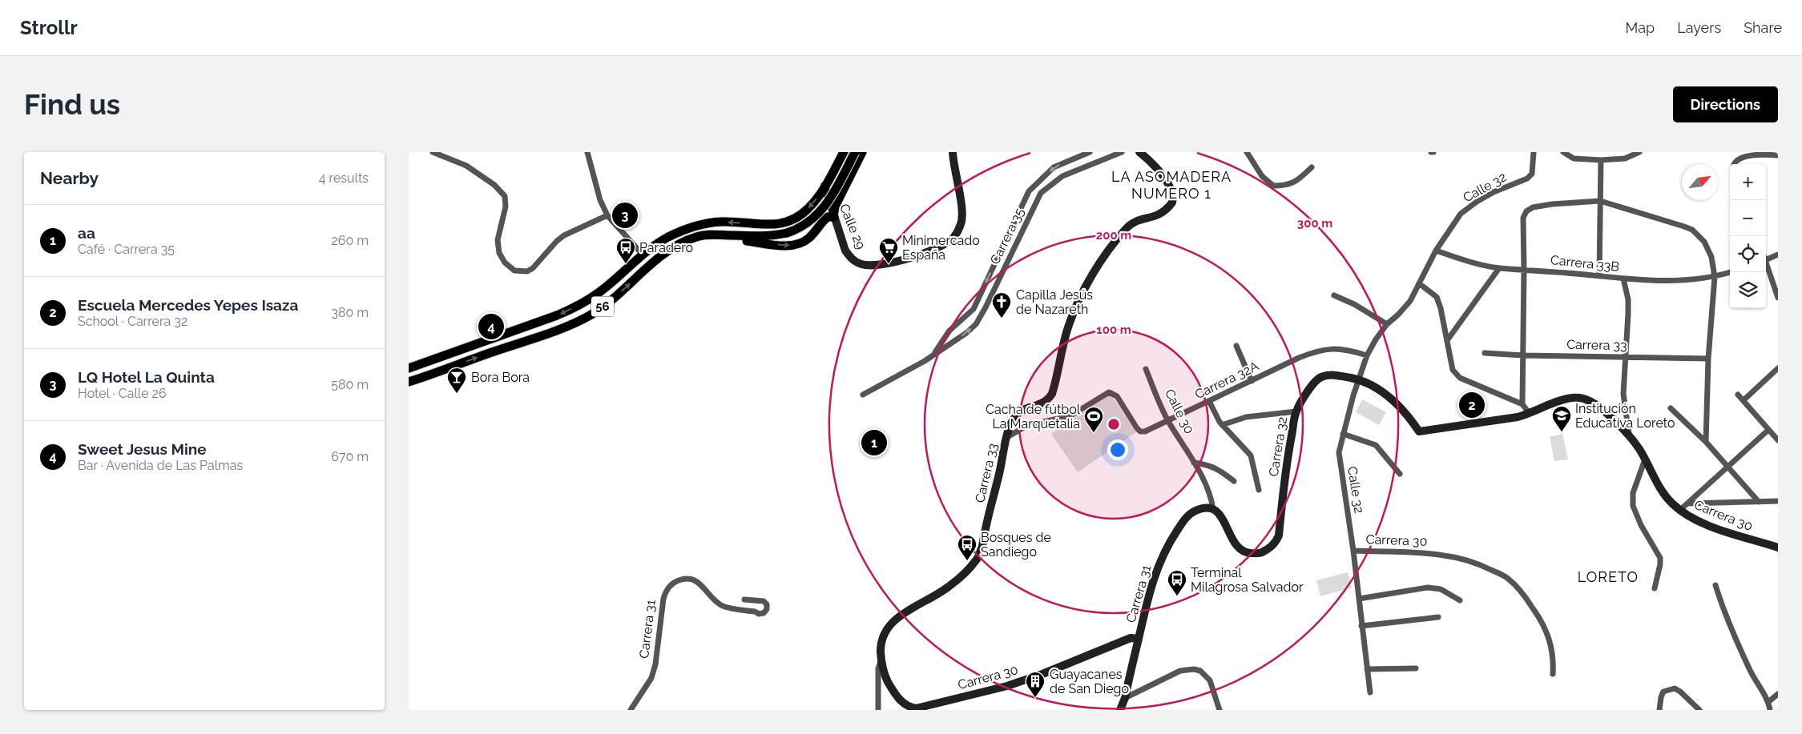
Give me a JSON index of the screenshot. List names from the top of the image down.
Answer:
{
  "streets": {
    "main road": ["56"],
    "street": [
      "Calle 32",
      "Calle 29",
      "Carrera 35",
      "Carrera 33B",
      "Carrera 33",
      "Carrera 32A",
      "Calle 30",
      "Carrera 32",
      "Carrera 30",
      "Carrera 31"
    ]
  },
  "crossings": [
    ["Calle 32", "Carrera 33B"],
    ["Calle 32", "Carrera 32A"],
    ["Calle 32", "Carrera 32"],
    ["Calle 32", "Carrera 30"],
    ["Calle 29", "56"],
    ["Carrera 33", "Carrera 32A"],
    ["Carrera 33", "Carrera 30"],
    ["Carrera 32A", "Calle 30"],
    ["Calle 30", "Carrera 32"],
    ["Calle 30", "Carrera 31"],
    ["Carrera 32", "Carrera 30"],
    ["Carrera 30", "Carrera 31"]
  ],
  "districts": ["LA ASOMADERA NUMERO 1", "LORETO"],
  "places": {
    "bus stop": ["Paradero", "Bosques de Sandiego", "Terminal Milagrosa Salvador"],
    "supermarket": ["Minimercado España"],
    "church": ["Capilla Jesús de Nazareth"],
    "bar": ["Bora Bora"],
    "school or university": ["Institución Educativa Loreto"],
    "sports": ["Cacha de fútbol La Marquetalia"],
    "building": ["Guayacanes de San Diego"]
  },
  "north": "top right",
  "page": {
    "header": "Strollr",
    "nav": ["Map", "Layers", "Share"],
    "buttons": "Directions",
    "title": "Find us",
    "heading": ["Nearby", "4 results"],
    "map_buttons": ["+", "−"],
    "pins": [
      "3",
      "4",
      "2",
      "1"
    ],
    "list": [
      {
        "mark": "1",
        "name": "aa",
        "note": "Café · Carrera 35",
        "value": "260 m"
      },
      {
        "mark": "2",
        "name": "Escuela Mercedes Yepes Isaza",
        "note": "School · Carrera 32",
        "value": "380 m"
      },
      {
        "mark": "3",
        "name": "LQ Hotel La Quinta",
        "note": "Hotel · Calle 26",
        "value": "580 m"
      },
      {
        "mark": "4",
        "name": "Sweet Jesus Mine",
        "note": "Bar · Avenida de Las Palmas",
        "value": "670 m"
      }
    ]
  },
  "rings": ["300 m", "200 m", "100 m"]
}
